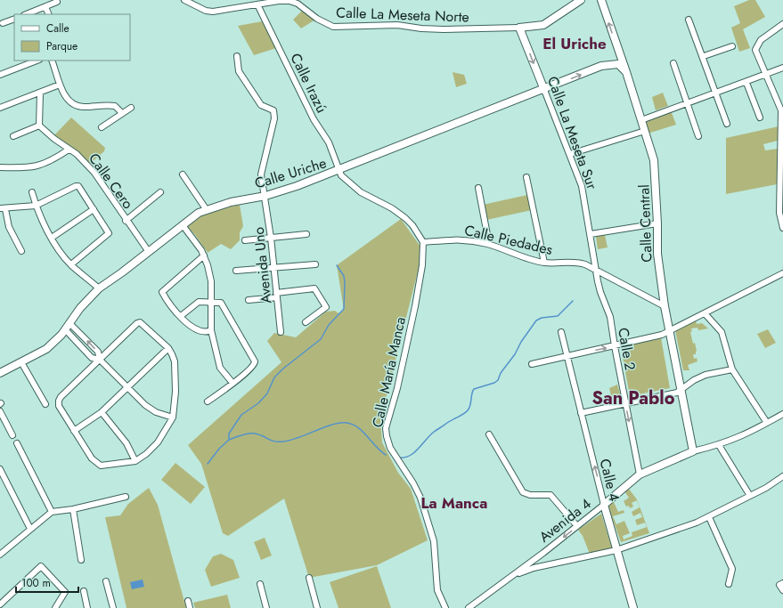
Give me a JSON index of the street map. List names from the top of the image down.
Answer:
{
  "streets": {
    "main road": [
      "Calle La Meseta Norte",
      "Calle La Meseta Sur",
      "Calle Uriche",
      "Calle Central",
      "Calle 4",
      "Avenida 4"
    ],
    "street": [
      "Calle Irazú",
      "Calle Cero",
      "Calle Piedades",
      "Avenida Uno",
      "Calle 2",
      "Calle María Manca"
    ]
  },
  "crossings": [
    ["Calle La Meseta Norte", "Calle Irazú"],
    ["Calle La Meseta Norte", "Calle La Meseta Sur"],
    ["Calle Irazú", "Calle Uriche"],
    ["Calle La Meseta Sur", "Calle Uriche"],
    ["Calle La Meseta Sur", "Calle Piedades"],
    ["Calle La Meseta Sur", "Calle 2"],
    ["Calle Uriche", "Calle Cero"],
    ["Calle Uriche", "Calle Central"],
    ["Calle Uriche", "Avenida Uno"],
    ["Calle Central", "Calle Piedades"],
    ["Calle Central", "Avenida 4"],
    ["Calle Piedades", "Calle 2"],
    ["Calle Piedades", "Calle María Manca"],
    ["Calle 2", "Avenida 4"],
    ["Calle 4", "Avenida 4"]
  ],
  "districts": ["El Uriche", "San Pablo", "La Manca"],
  "legend": ["Calle", "Parque"],
  "scale_bar": "100 m"
}
